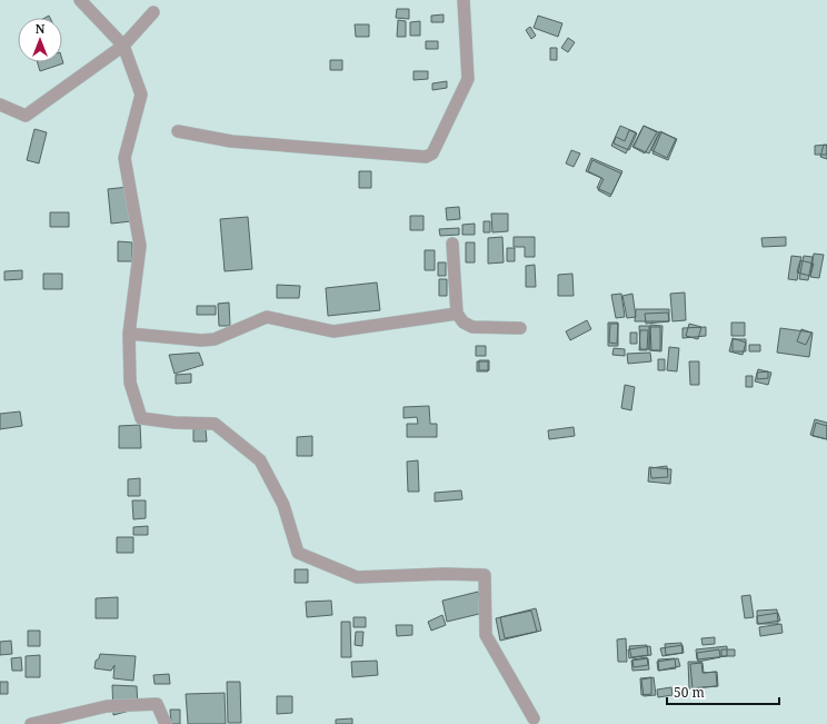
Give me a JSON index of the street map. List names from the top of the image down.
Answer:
{
  "scale_bar": "50 m",
  "north": "top"
}
